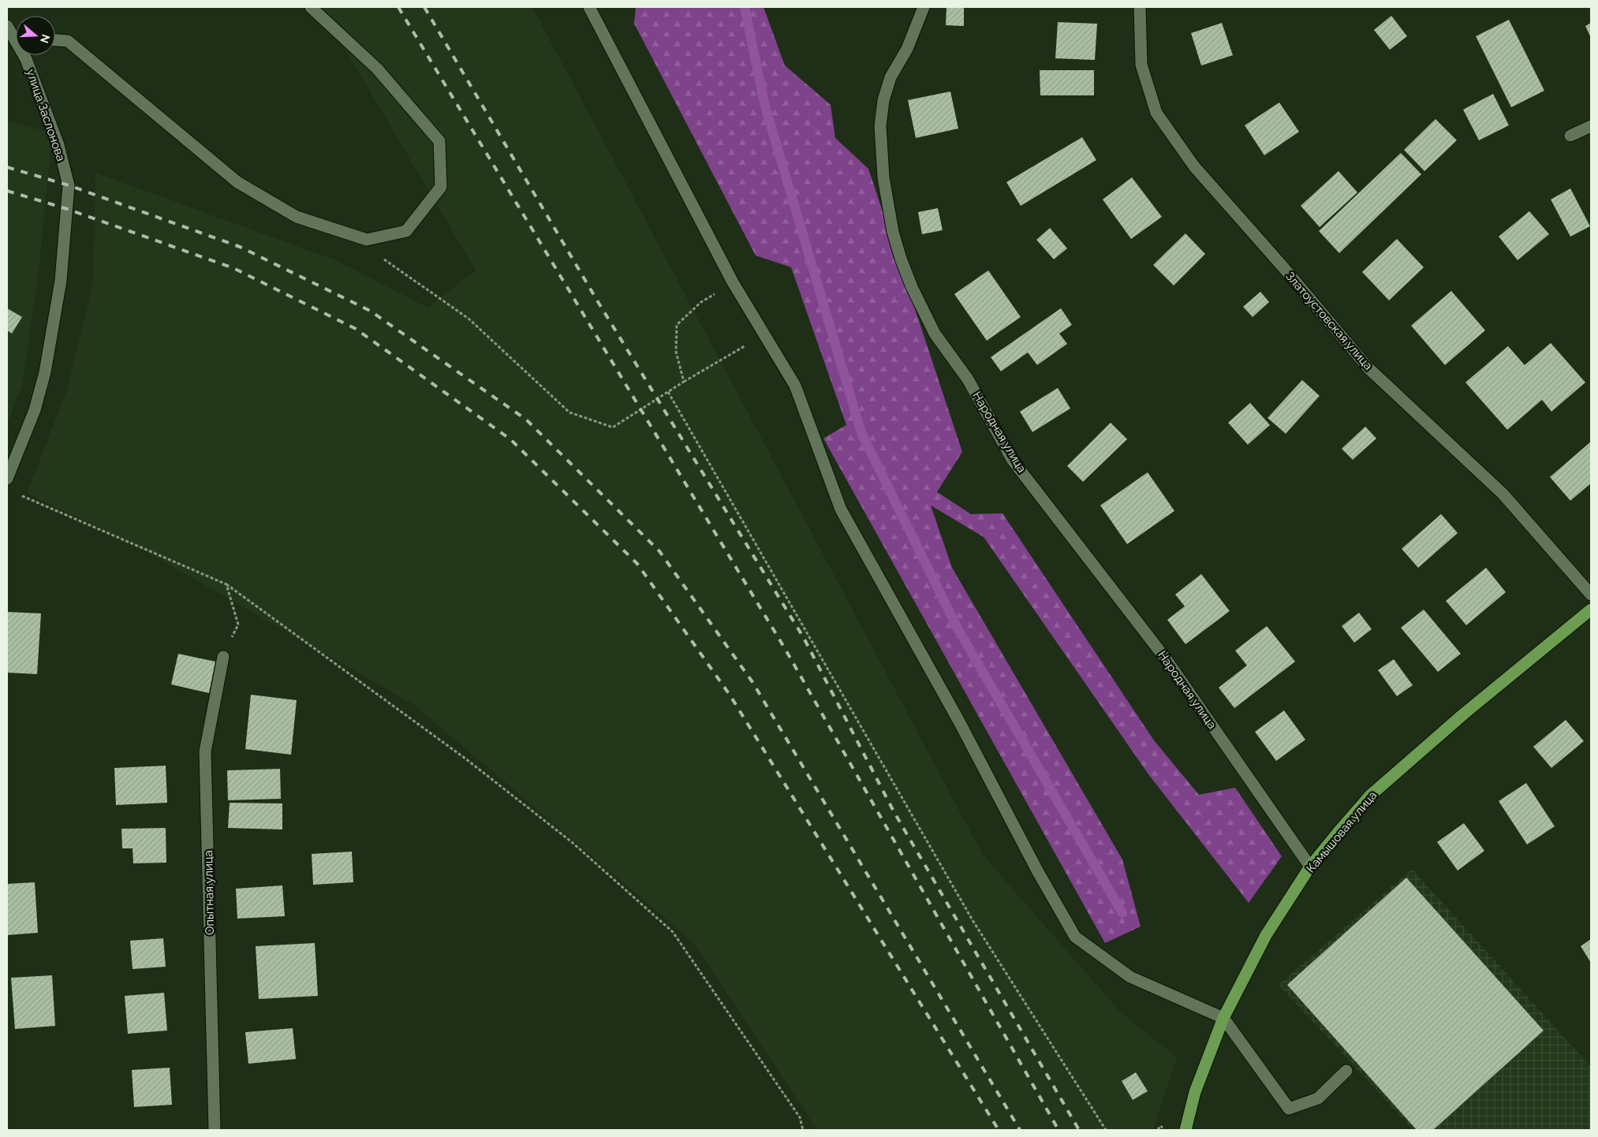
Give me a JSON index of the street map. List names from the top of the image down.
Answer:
{
  "streets": {
    "main road": ["Камышовая улица"],
    "street": [
      "улица Заслонова",
      "Златоустовская улица",
      "Народная улица",
      "Опытная улица"
    ]
  },
  "crossings": [
    ["Народная улица", "Камышовая улица"]
  ],
  "north": "right"
}
